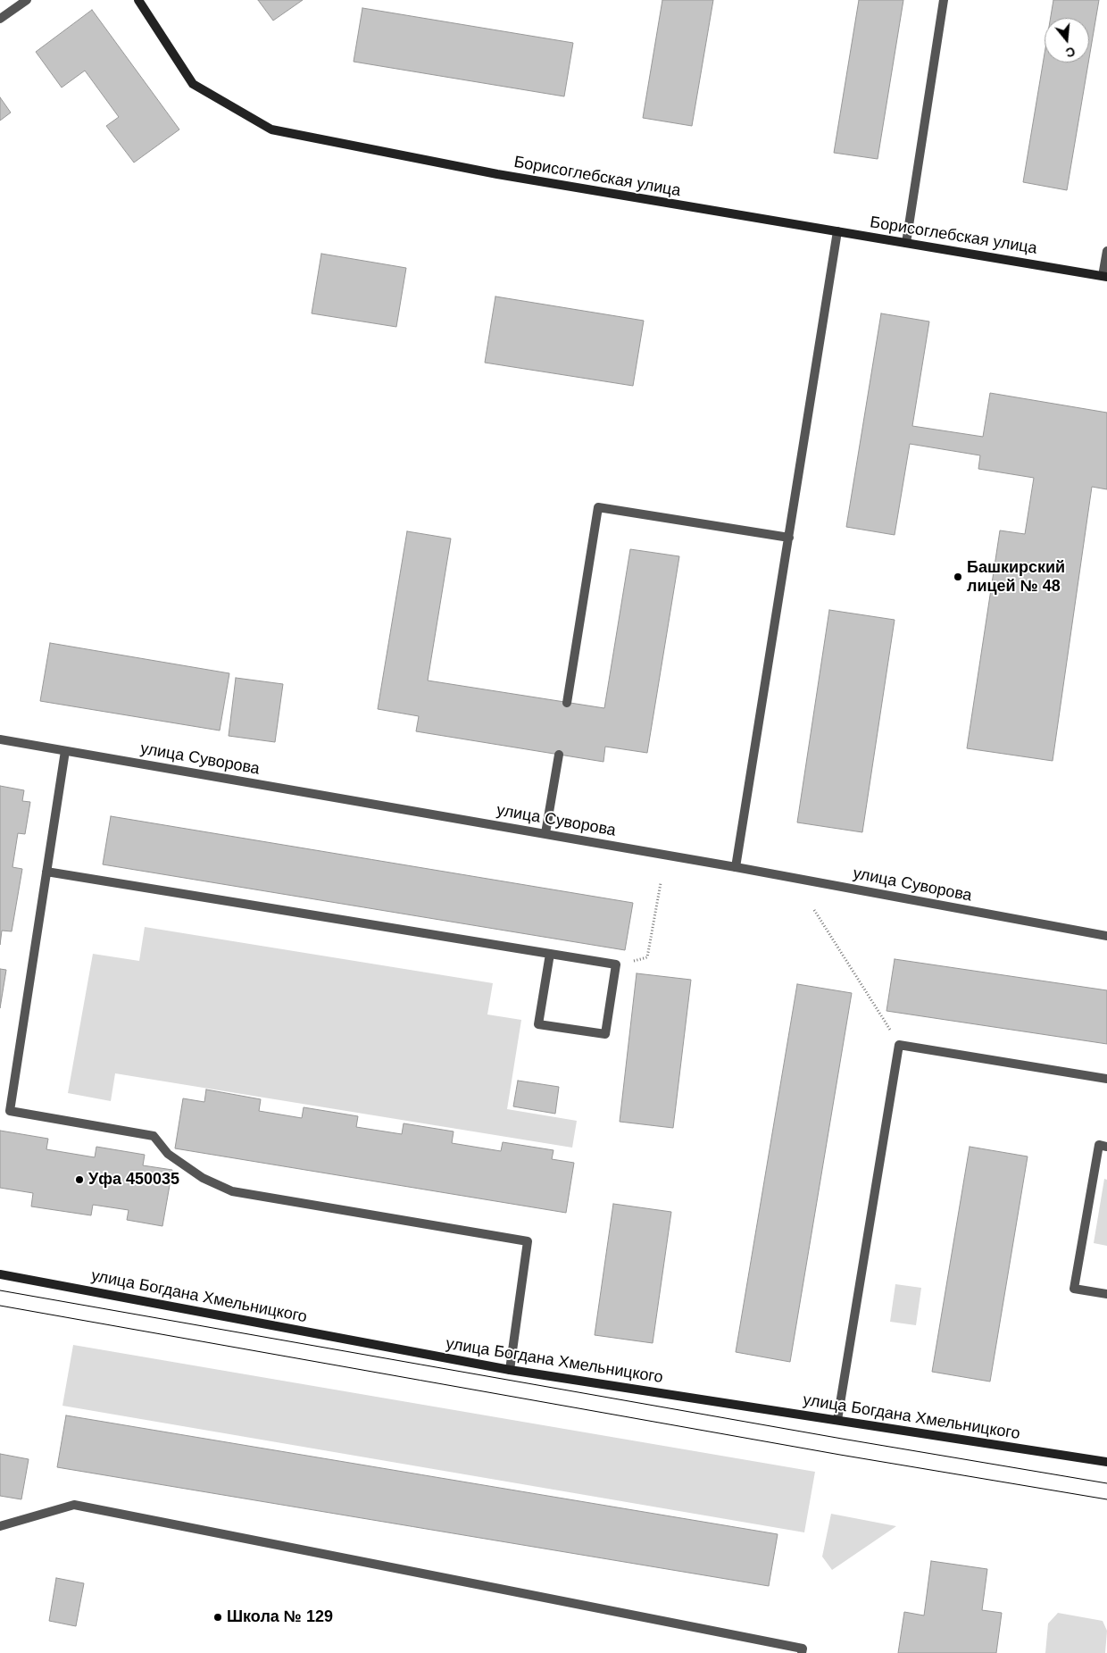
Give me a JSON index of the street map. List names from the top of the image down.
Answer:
{
  "streets": {
    "main road": ["Борисоглебская улица", "улица Богдана Хмельницкого"],
    "street": ["улица Суворова"]
  },
  "places": ["Башкирский лицей № 48", "Уфа 450035", "Школа № 129"],
  "north": "bottom"
}
